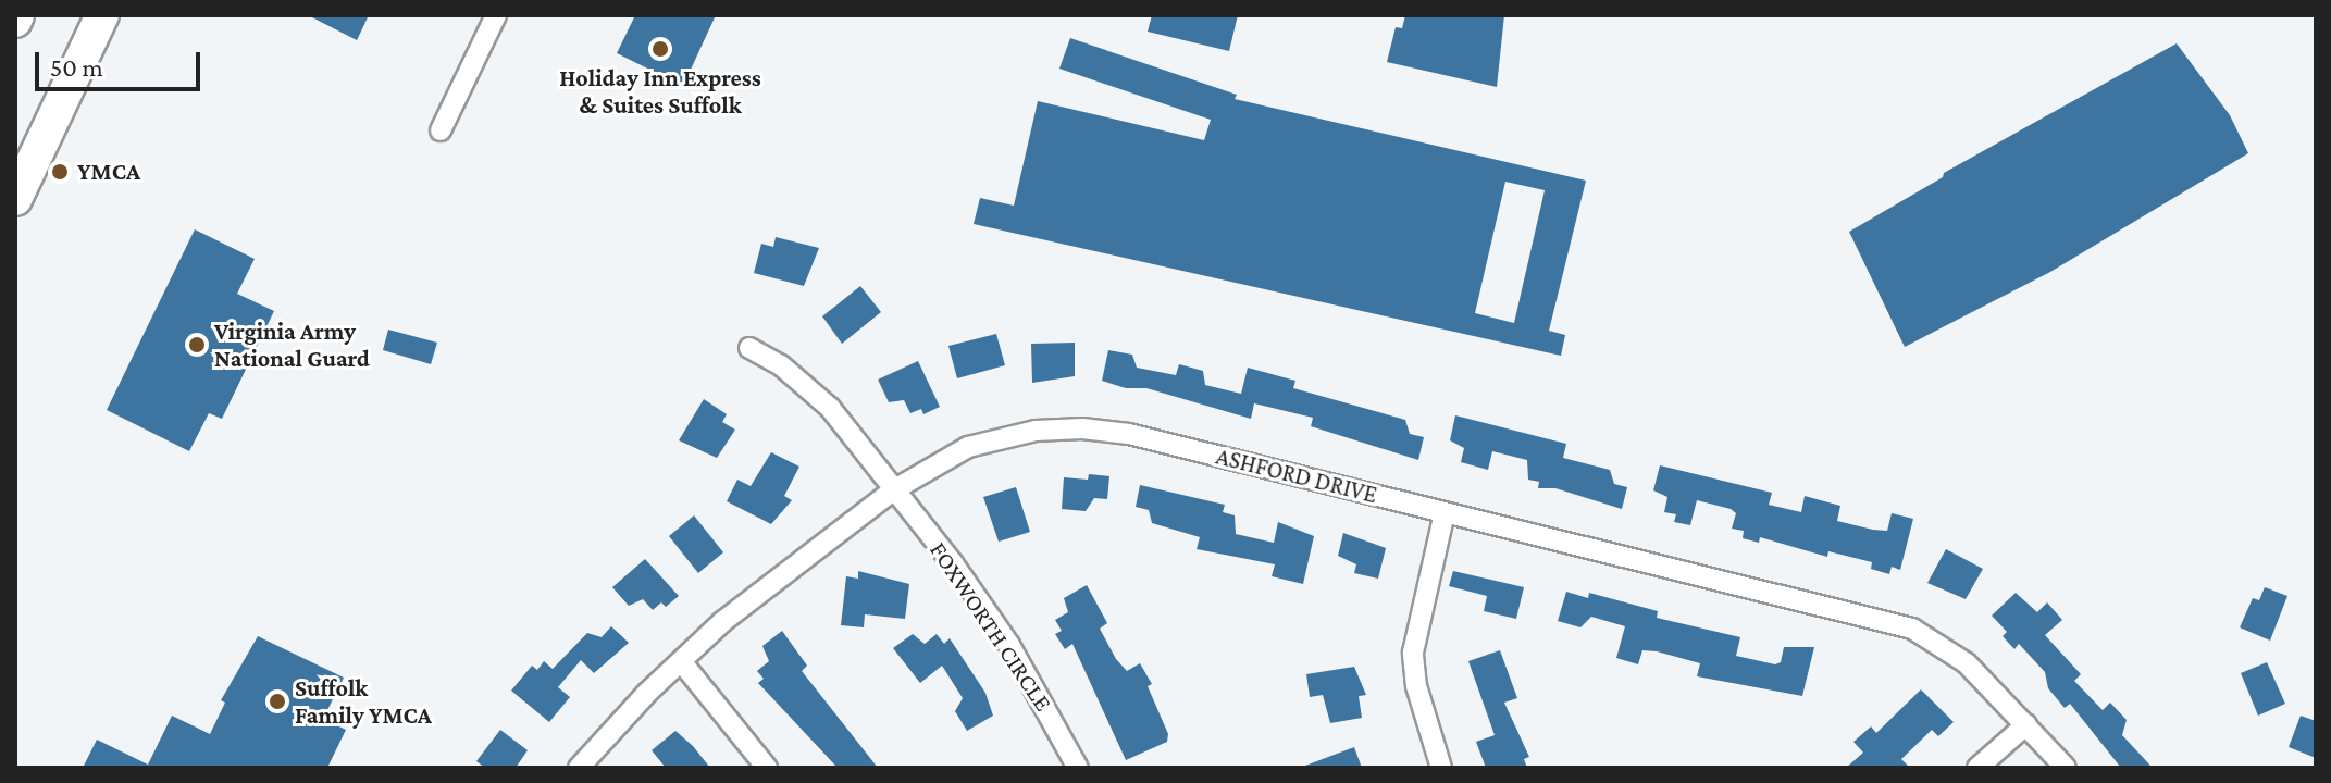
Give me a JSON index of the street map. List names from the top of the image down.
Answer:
{
  "streets": {
    "street": ["ASHFORD DRIVE", "FOXWORTH CIRCLE"]
  },
  "crossings": [
    ["ASHFORD DRIVE", "FOXWORTH CIRCLE"]
  ],
  "places": [
    "Holiday Inn Express & Suites Suffolk",
    "YMCA",
    "Virginia Army National Guard",
    "Suffolk Family YMCA"
  ],
  "scale_bar": "50 m"
}
